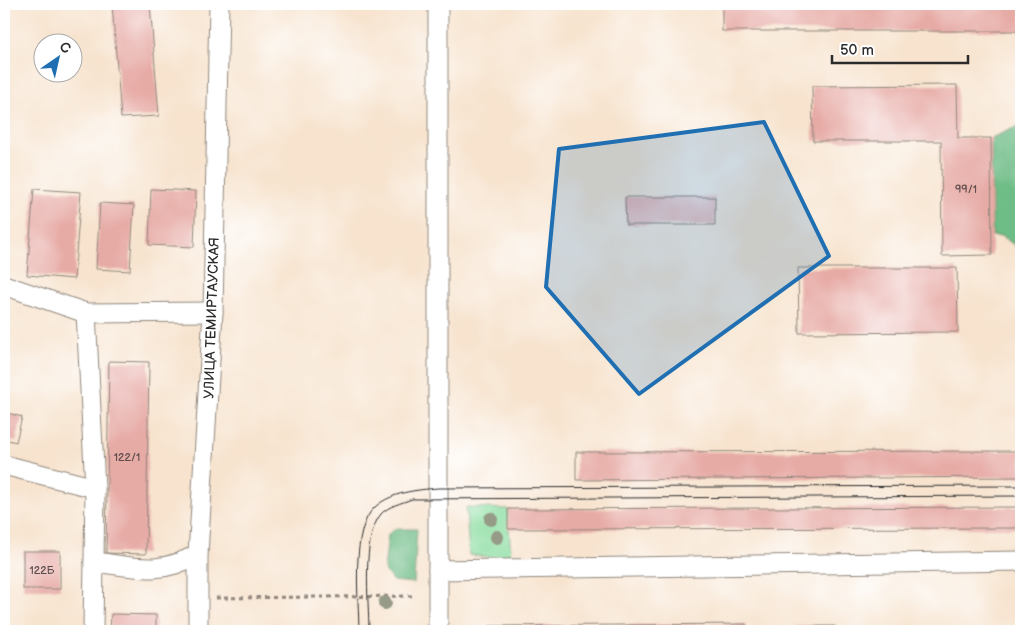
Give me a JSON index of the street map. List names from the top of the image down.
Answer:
{
  "streets": {
    "street": ["УЛИЦА ТЕМИРТАУСКАЯ"]
  },
  "house_numbers": ["99/1", "122/1", "122Б"],
  "scale_bar": "50 m",
  "north": "top right"
}
